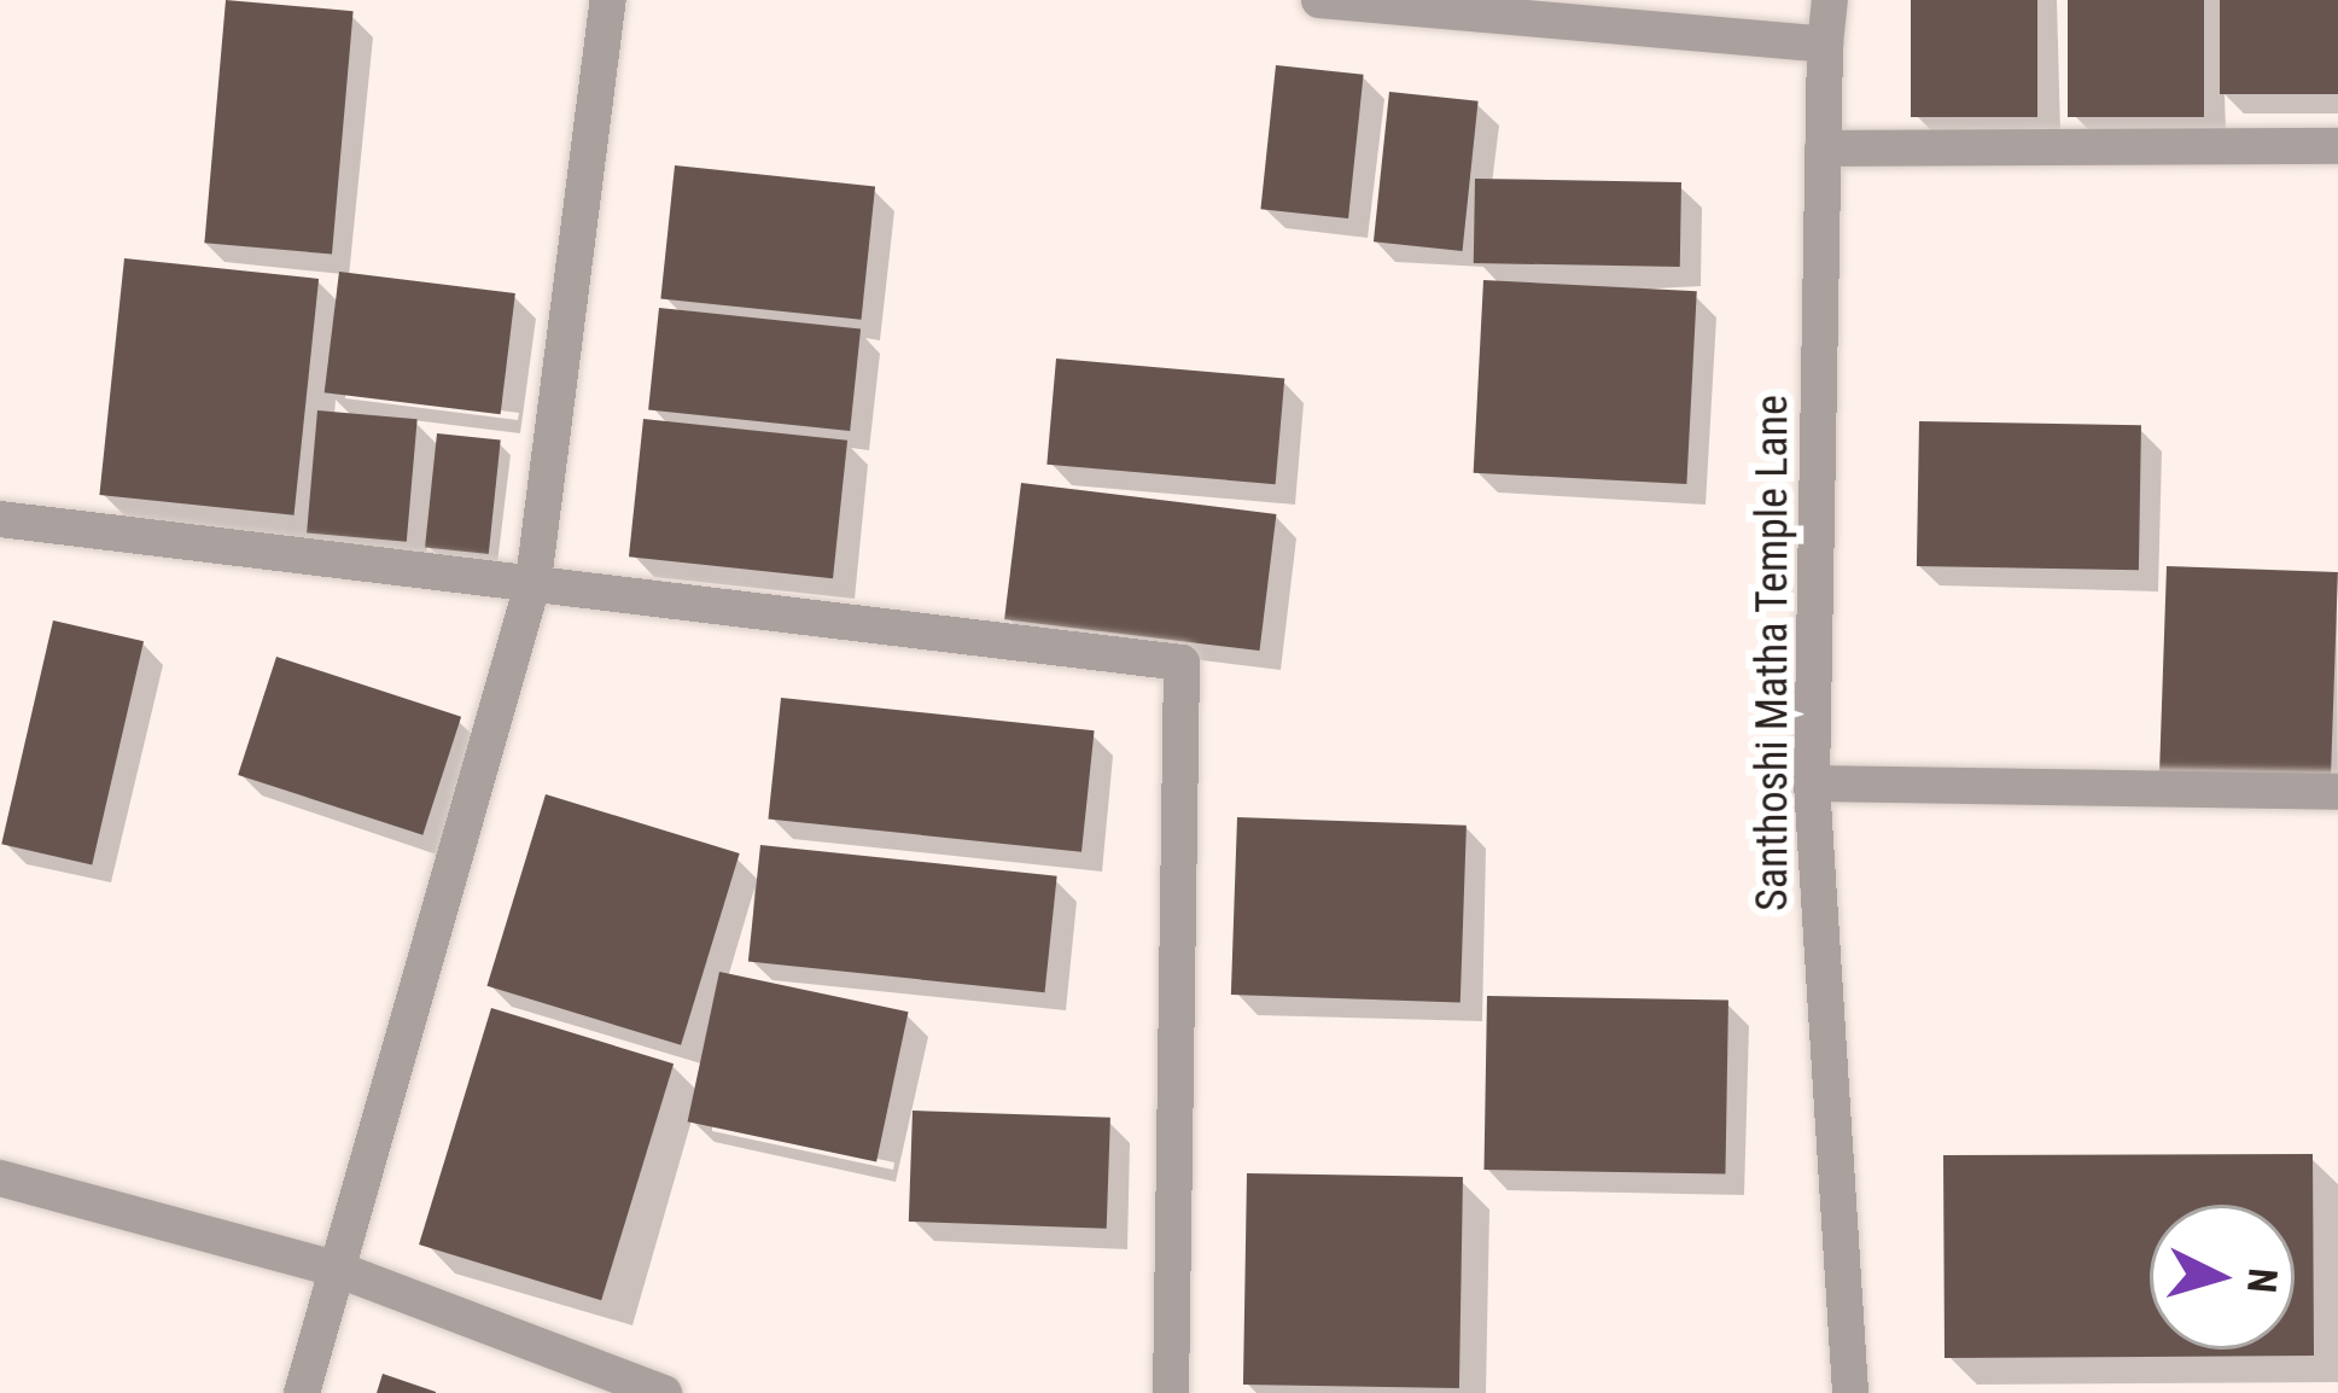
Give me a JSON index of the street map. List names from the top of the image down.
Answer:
{
  "streets": {
    "street": ["Santhoshi Matha Temple Lane"]
  },
  "north": "right"
}
